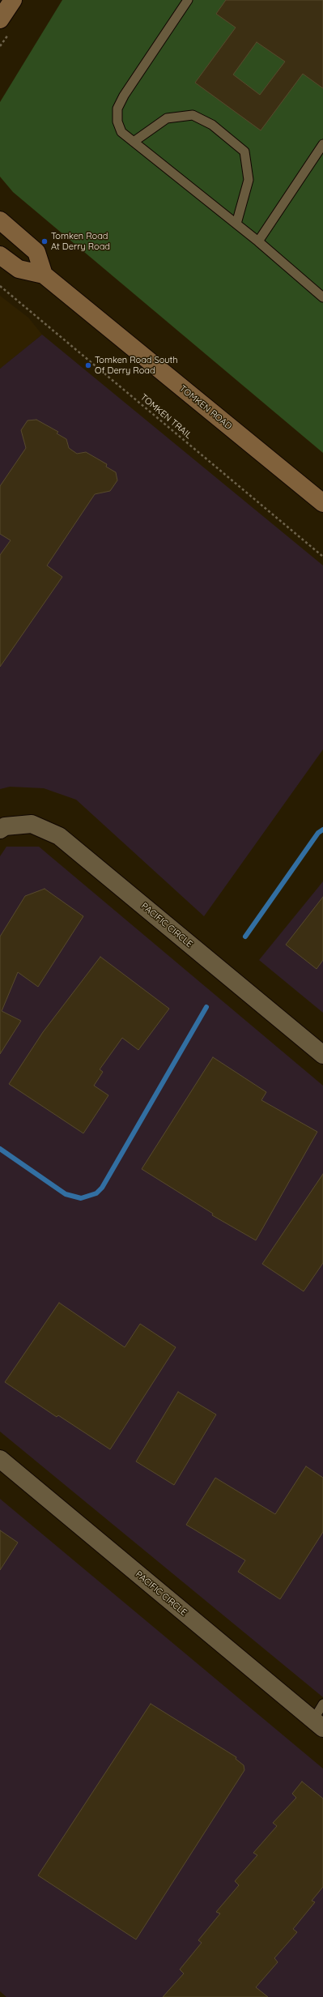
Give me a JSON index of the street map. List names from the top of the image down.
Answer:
{
  "streets": {
    "main road": ["TOMKEN ROAD"],
    "street": ["PACIFIC CIRCLE"],
    "path": ["TOMKEN TRAIL"]
  },
  "places": ["Tomken Road At Derry Road", "Tomken Road South Of Derry Road"]
}
